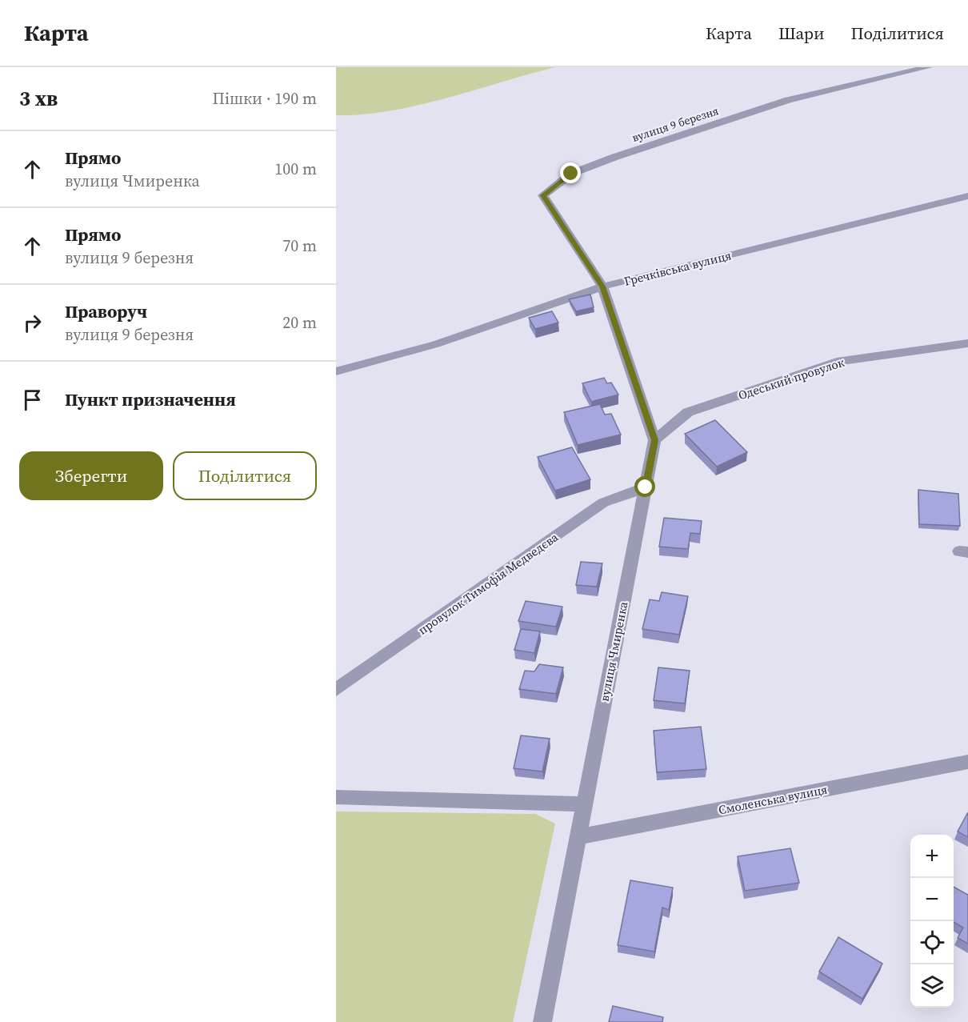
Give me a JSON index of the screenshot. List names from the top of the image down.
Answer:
{
  "streets": {
    "street": [
      "вулиця 9 березня",
      "Гречківська вулиця",
      "Одеський провулок",
      "провулок Тимофія Медведєва",
      "вулиця Чмиренка",
      "Смоленська вулиця"
    ]
  },
  "crossings": [
    ["вулиця 9 березня", "Гречківська вулиця"],
    ["вулиця 9 березня", "вулиця Чмиренка"],
    ["Гречківська вулиця", "вулиця Чмиренка"],
    ["Одеський провулок", "вулиця Чмиренка"],
    ["провулок Тимофія Медведєва", "вулиця Чмиренка"],
    ["вулиця Чмиренка", "Смоленська вулиця"]
  ],
  "page": {
    "header": "Карта",
    "nav": ["Карта", "Шари", "Поділитися"],
    "heading": ["3 хв", "Пішки · 190 m"],
    "list": [
      ["Прямо", "вулиця Чмиренка", "100 m"],
      ["Прямо", "вулиця 9 березня", "70 m"],
      ["Праворуч", "вулиця 9 березня", "20 m"],
      "Пункт призначення"
    ],
    "buttons": ["Зберегти", "Поділитися"],
    "map_buttons": ["+", "−"]
  }
}
